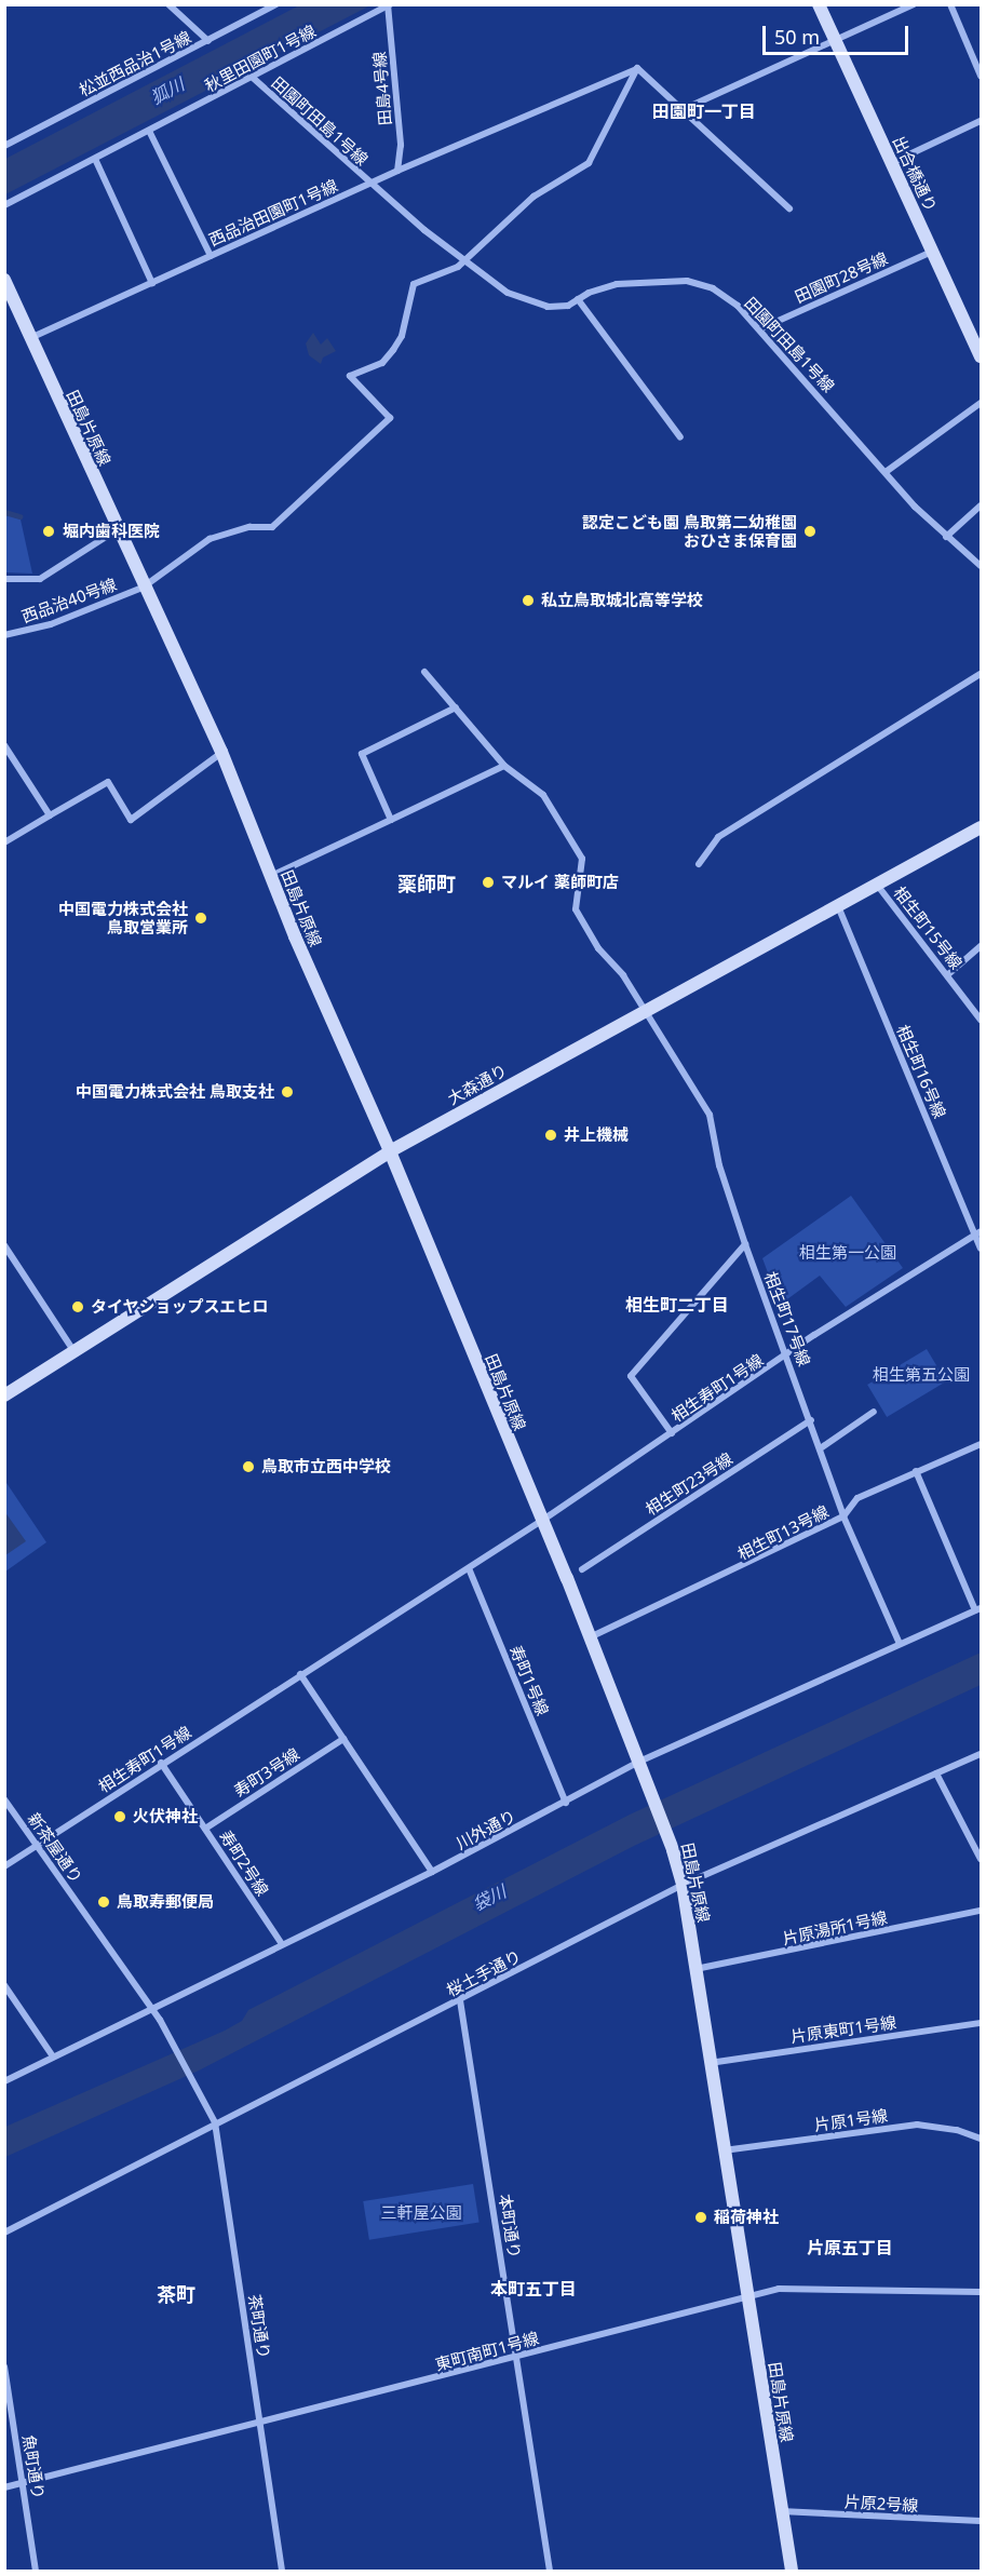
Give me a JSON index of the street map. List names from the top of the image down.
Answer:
{
  "streets": {
    "main road": ["出合橋通り", "田島片原線", "大森通り"],
    "street": [
      "秋里田園町1号線",
      "松並西品治1号線",
      "田島4号線",
      "田園町田島1号線",
      "西品治田園町1号線",
      "田園町28号線",
      "西品治40号線",
      "相生町15号線",
      "相生町16号線",
      "相生町17号線",
      "相生寿町1号線",
      "相生町23号線",
      "相生町13号線",
      "寿町1号線",
      "寿町3号線",
      "川外通り",
      "新茶屋通り",
      "寿町2号線",
      "片原湯所1号線",
      "桜土手通り",
      "片原東町1号線",
      "片原1号線",
      "本町通り",
      "茶町通り",
      "東町南町1号線",
      "魚町通り",
      "片原2号線"
    ]
  },
  "crossings": [
    ["秋里田園町1号線", "田島4号線"],
    ["秋里田園町1号線", "田園町田島1号線"],
    ["田島4号線", "西品治田園町1号線"],
    ["田園町田島1号線", "西品治田園町1号線"],
    ["田園町田島1号線", "田園町28号線"],
    ["田園町田島1号線", "西品治40号線"],
    ["出合橋通り", "田園町28号線"],
    ["西品治田園町1号線", "田島片原線"],
    ["田島片原線", "西品治40号線"],
    ["田島片原線", "大森通り"],
    ["田島片原線", "相生寿町1号線"],
    ["田島片原線", "相生町13号線"],
    ["田島片原線", "川外通り"],
    ["田島片原線", "片原湯所1号線"],
    ["田島片原線", "桜土手通り"],
    ["田島片原線", "片原東町1号線"],
    ["田島片原線", "片原1号線"],
    ["田島片原線", "東町南町1号線"],
    ["田島片原線", "片原2号線"],
    ["相生町15号線", "大森通り"],
    ["相生町16号線", "大森通り"],
    ["相生町16号線", "相生寿町1号線"],
    ["大森通り", "相生町17号線"],
    ["相生町17号線", "相生寿町1号線"],
    ["相生町17号線", "相生町23号線"],
    ["相生町17号線", "相生町13号線"],
    ["相生町17号線", "川外通り"],
    ["相生寿町1号線", "寿町1号線"],
    ["相生寿町1号線", "新茶屋通り"],
    ["相生寿町1号線", "寿町2号線"],
    ["寿町1号線", "川外通り"],
    ["寿町3号線", "寿町2号線"],
    ["川外通り", "新茶屋通り"],
    ["川外通り", "寿町2号線"],
    ["川外通り", "茶町通り"],
    ["新茶屋通り", "茶町通り"],
    ["桜土手通り", "本町通り"],
    ["桜土手通り", "茶町通り"],
    ["本町通り", "東町南町1号線"],
    ["茶町通り", "東町南町1号線"],
    ["東町南町1号線", "魚町通り"]
  ],
  "districts": [
    "田園町一丁目",
    "薬師町",
    "相生町二丁目",
    "片原五丁目",
    "本町五丁目",
    "茶町"
  ],
  "water": ["狐川", "袋川"],
  "parks": ["相生第一公園", "相生第五公園", "三軒屋公園"],
  "places": [
    "堀内歯科医院",
    "認定こども園 鳥取第二幼稚園 おひさま保育園",
    "私立鳥取城北高等学校",
    "マルイ 薬師町店",
    "中国電力株式会社 鳥取営業所",
    "中国電力株式会社 鳥取支社",
    "井上機械",
    "タイヤショップスエヒロ",
    "鳥取市立西中学校",
    "火伏神社",
    "鳥取寿郵便局",
    "稲荷神社"
  ],
  "scale_bar": "50 m"
}
